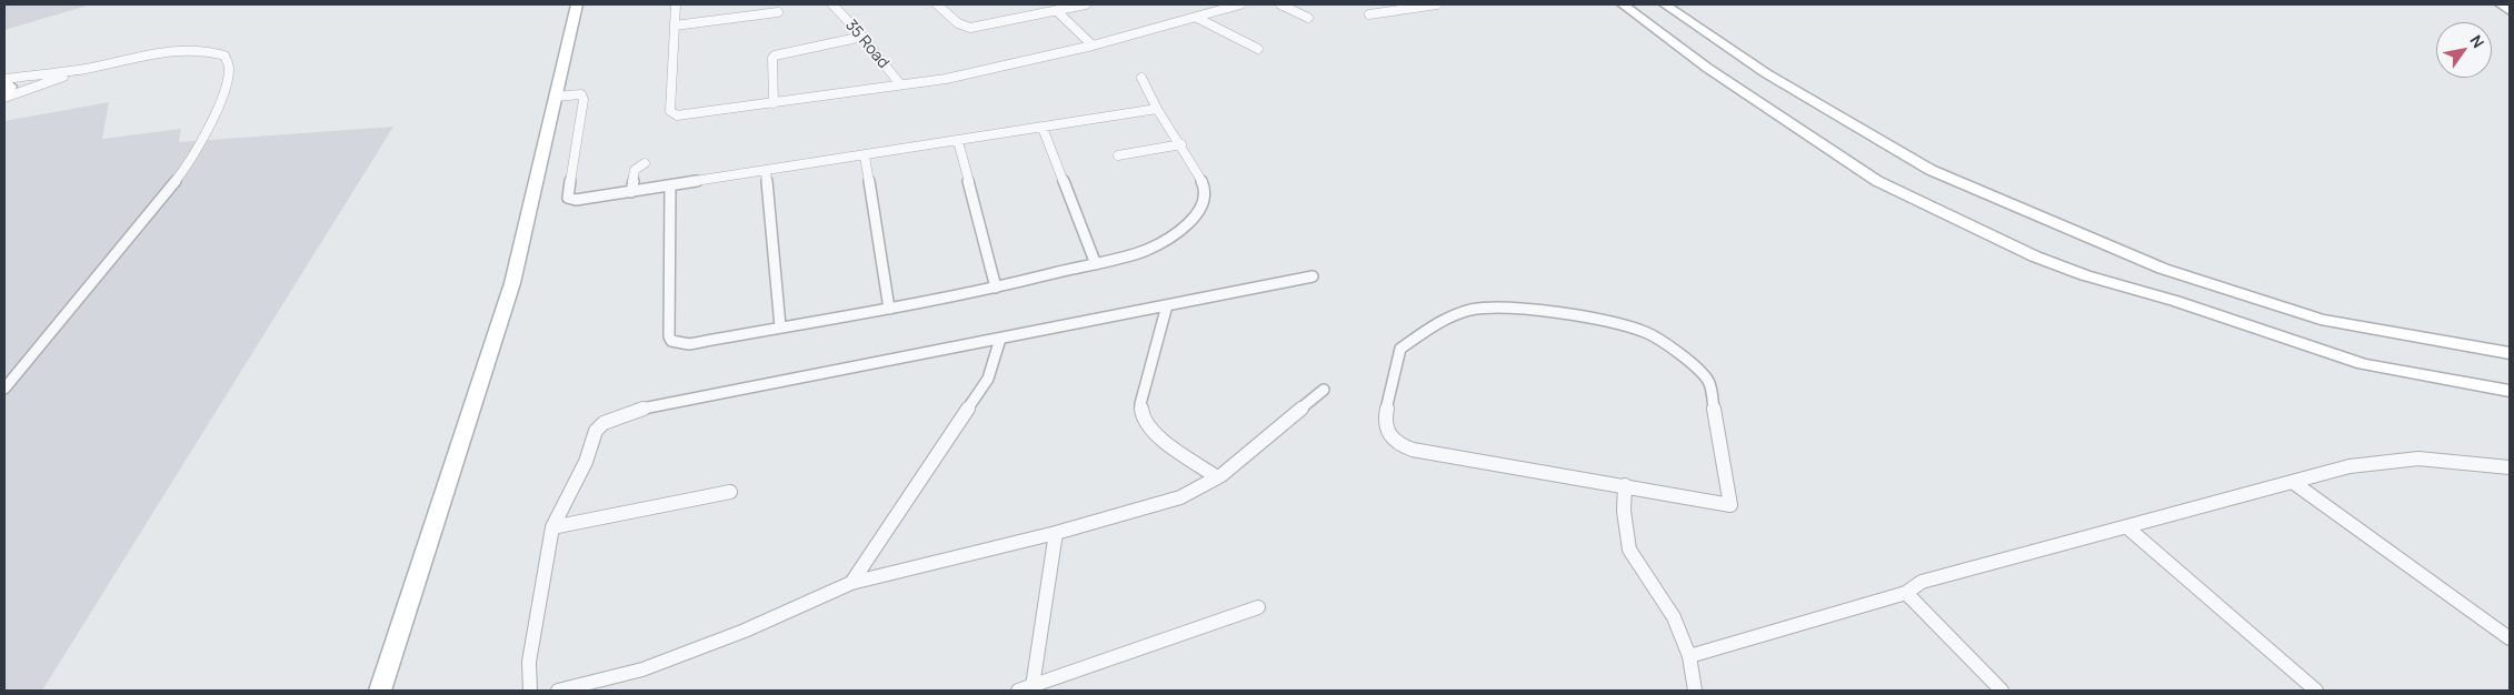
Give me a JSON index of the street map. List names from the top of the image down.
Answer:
{
  "streets": {
    "street": ["35 Road"]
  },
  "north": "top right"
}
